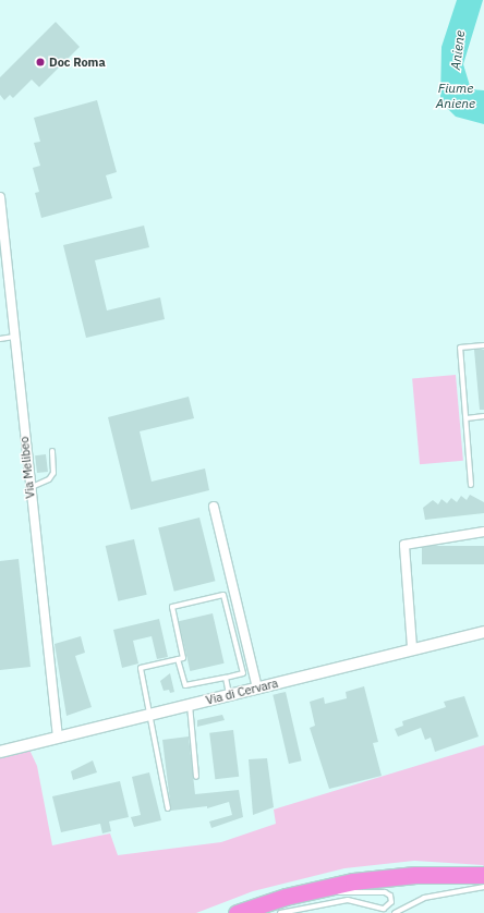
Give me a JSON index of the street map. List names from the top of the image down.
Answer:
{
  "streets": {
    "street": ["Via Melibeo", "Via di Cervara"]
  },
  "crossings": [
    ["Via Melibeo", "Via di Cervara"]
  ],
  "water": ["Aniene", "Fiume Aniene"],
  "places": ["Doc Roma"]
}
